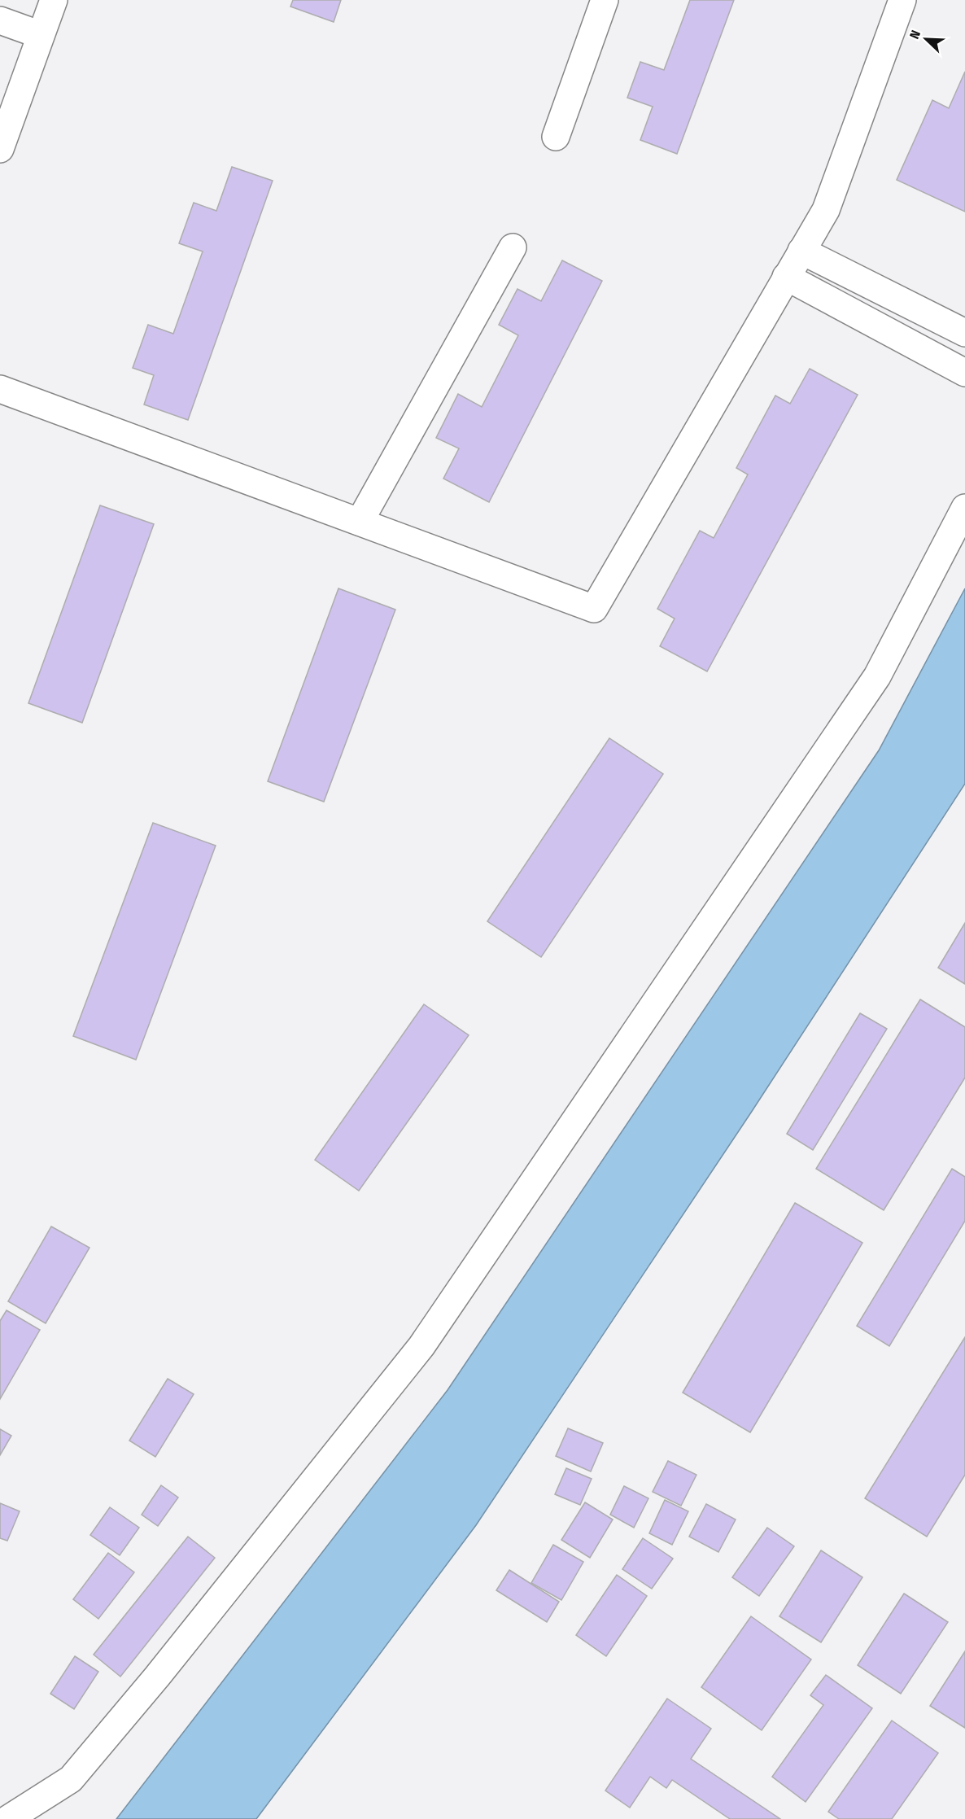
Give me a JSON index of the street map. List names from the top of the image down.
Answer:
{
  "north": "top left"
}
